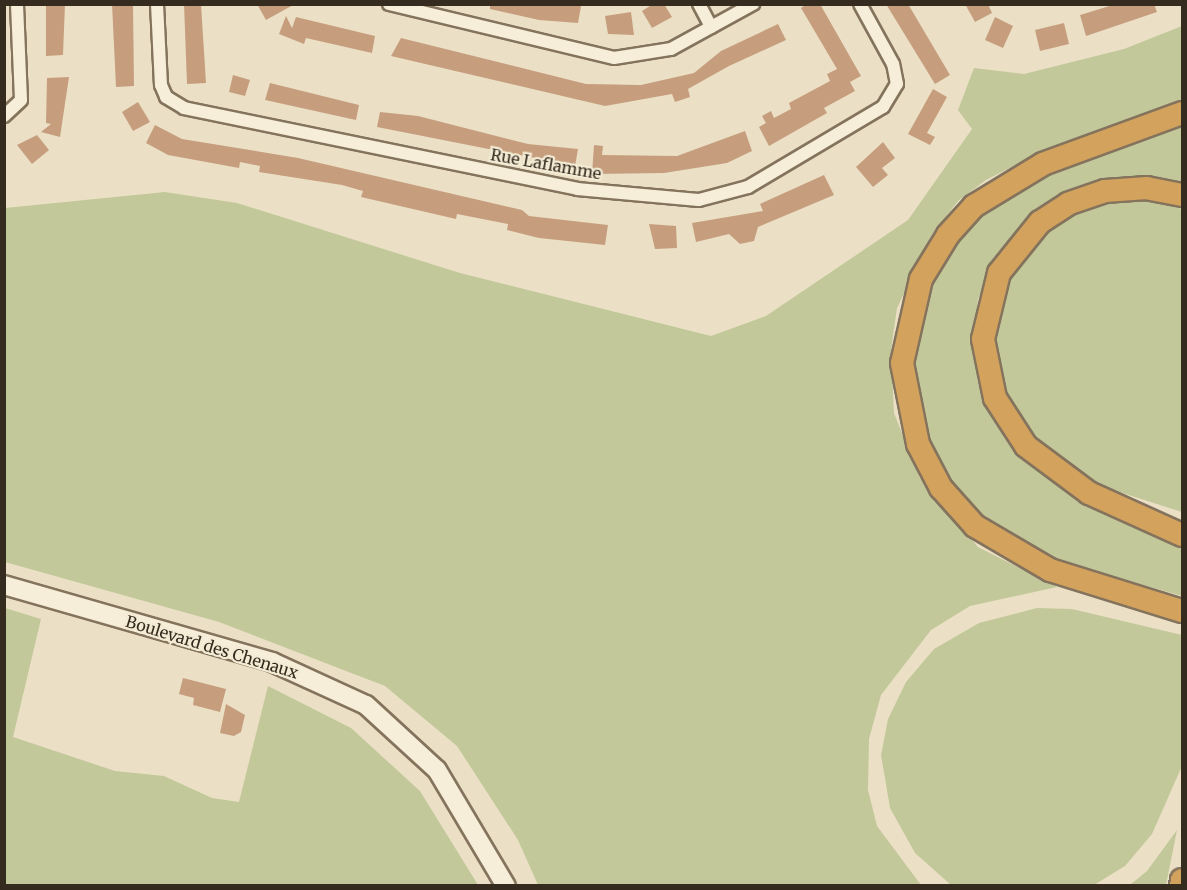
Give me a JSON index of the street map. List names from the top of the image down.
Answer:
{
  "streets": {
    "main road": ["Boulevard des Chenaux"],
    "street": ["Rue Laflamme"]
  }
}
